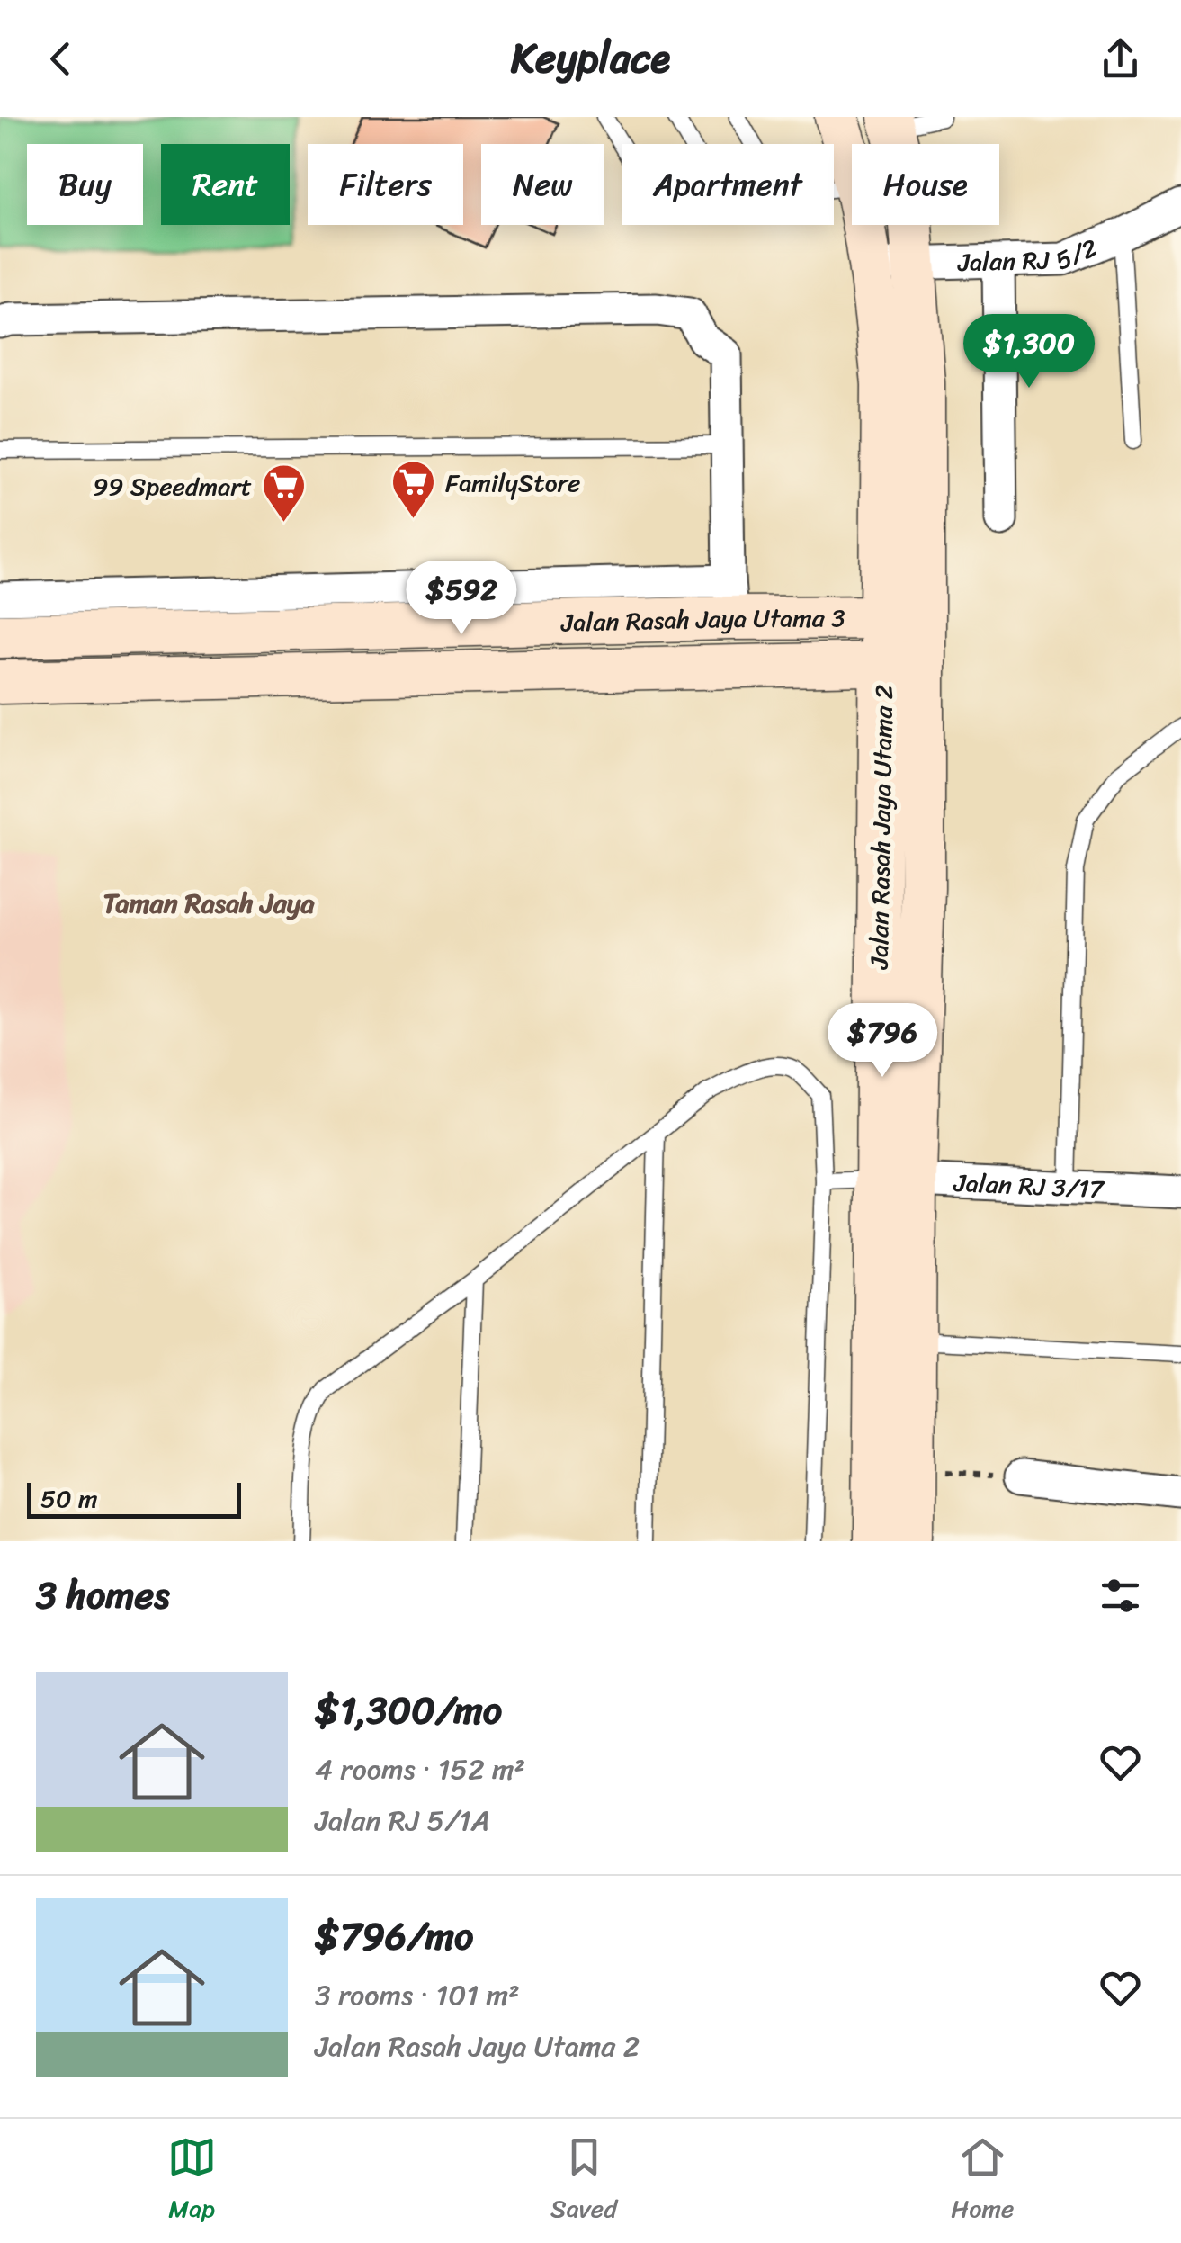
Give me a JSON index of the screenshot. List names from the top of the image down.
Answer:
{
  "streets": {
    "street": [
      "Jalan RJ 5/2",
      "Jalan Rasah Jaya Utama 3",
      "Jalan Rasah Jaya Utama 2",
      "Jalan RJ 3/17"
    ]
  },
  "crossings": [
    ["Jalan RJ 5/2", "Jalan Rasah Jaya Utama 2"],
    ["Jalan Rasah Jaya Utama 3", "Jalan Rasah Jaya Utama 2"],
    ["Jalan Rasah Jaya Utama 2", "Jalan RJ 3/17"]
  ],
  "districts": ["Taman Rasah Jaya"],
  "places": {
    "supermarket": ["FamilyStore", "99 Speedmart"]
  },
  "scale_bar": "50 m",
  "page": {
    "header": "Keyplace",
    "chip": [
      "Buy",
      "Rent",
      "Filters",
      "New",
      "Apartment",
      "House"
    ],
    "price": ["$1,300", "$592", "$796"],
    "scale": "50 m",
    "heading": "3 homes",
    "list": [
      {
        "name": "$1,300/mo",
        "note": "4 rooms · 152 m² · Jalan RJ 5/1A"
      },
      {
        "name": "$796/mo",
        "note": "3 rooms · 101 m² · Jalan Rasah Jaya Utama 2"
      }
    ],
    "tabs": ["Map", "Saved", "Home"]
  }
}
